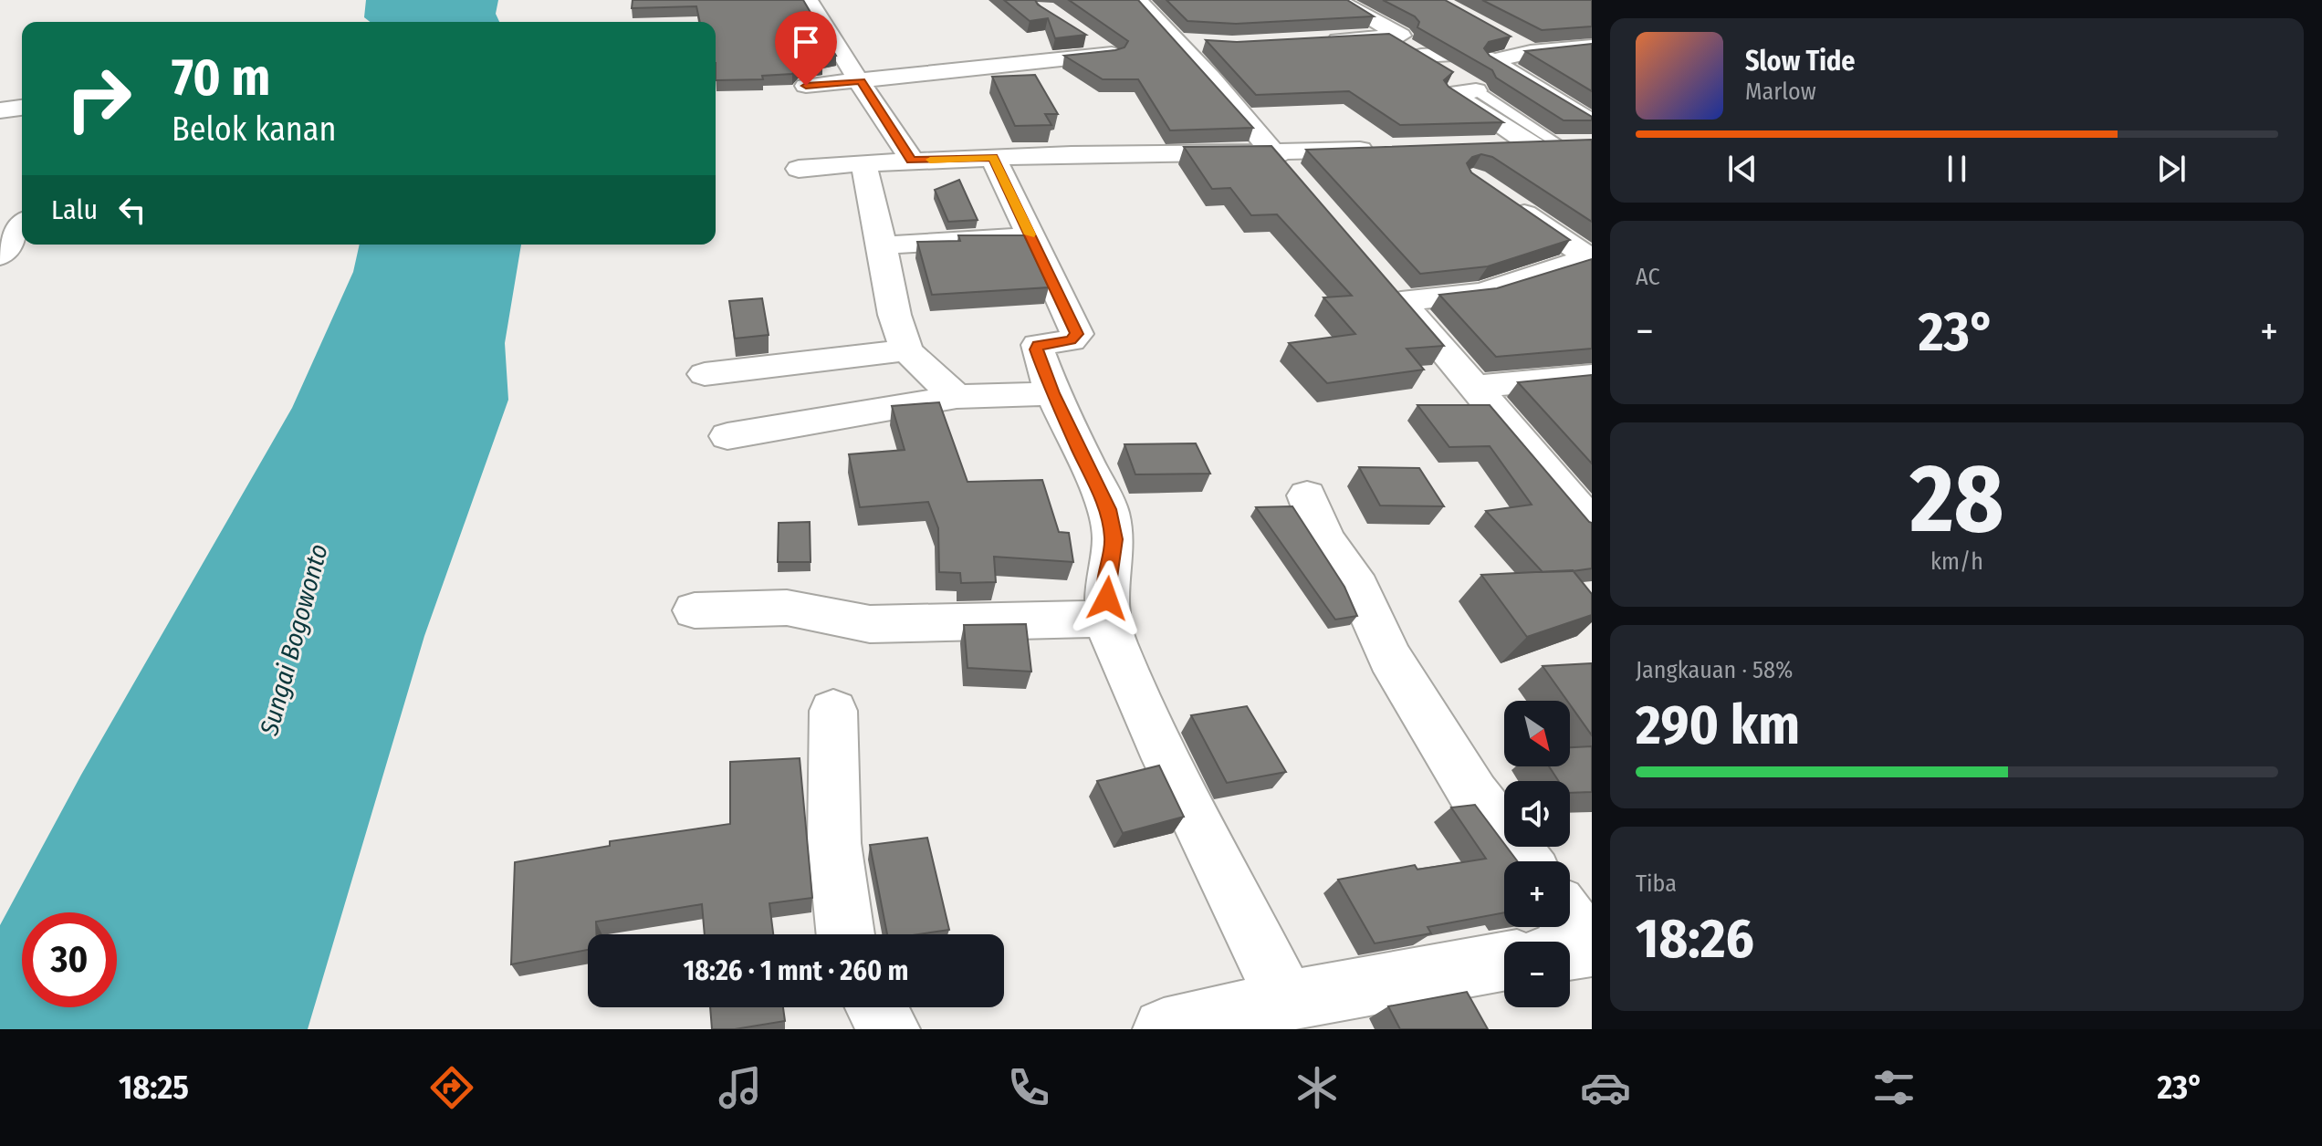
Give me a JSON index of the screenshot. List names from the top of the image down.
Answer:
{
  "water": ["Sungai Bogowonto"],
  "north": "bottom right",
  "page": {
    "turn": ["70 m", "Belok kanan"],
    "song": ["Slow Tide", "Marlow"],
    "then": "Lalu",
    "tile": [
      "AC",
      ["28", "km/h"],
      ["Jangkauan · 58%", "290 km"],
      ["Tiba", "18:26"]
    ],
    "heat": ["−", "23°", "+"],
    "map_buttons": ["+", "−"],
    "limit": "30",
    "trip": "18:26 · 1 mnt · 260 m",
    "tabs": ["18:25", "23°"]
  }
}
